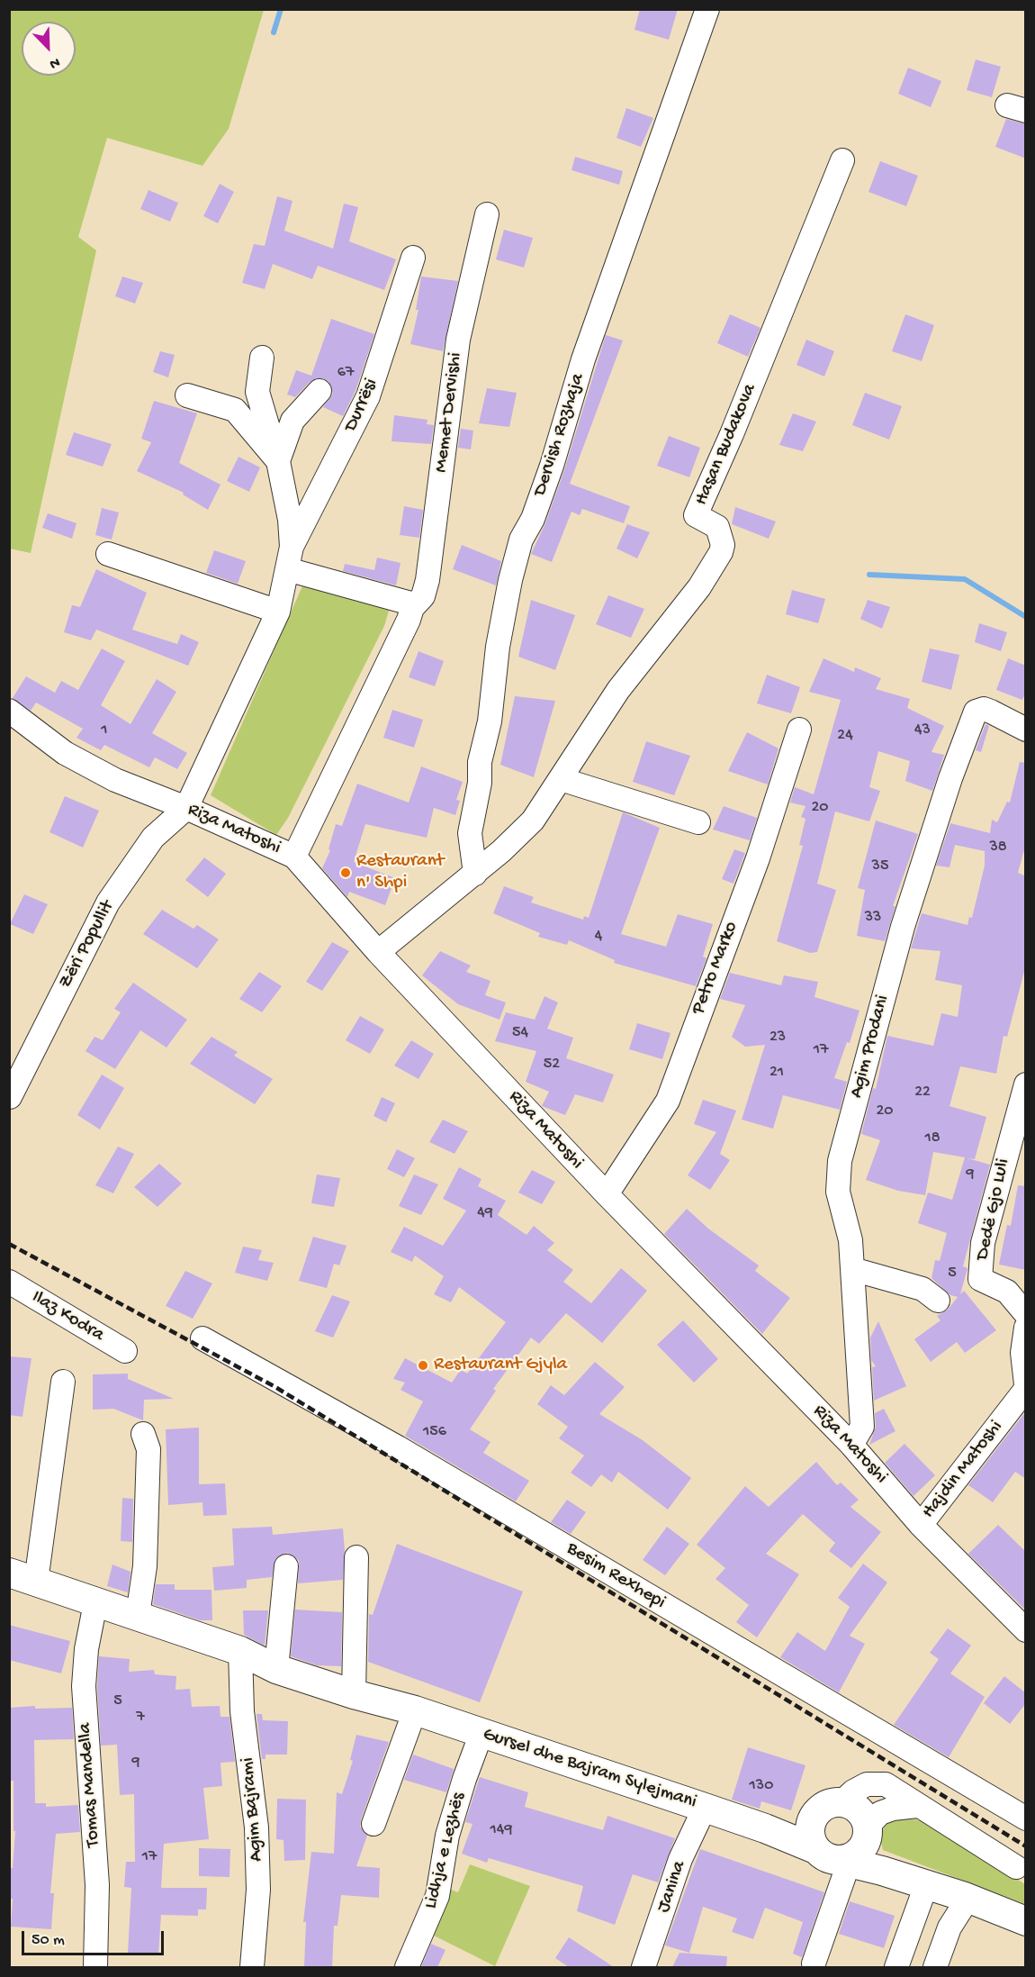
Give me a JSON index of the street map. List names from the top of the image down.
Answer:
{
  "streets": {
    "street": [
      "Durrësi",
      "Memet Dervishi",
      "Dervish Rozhaja",
      "Hasan Budakova",
      "Riza Matoshi",
      "Zëri Popullit",
      "Petro Marko",
      "Agim Prodani",
      "Dedë Gjo Luli",
      "Ilaz Kodra",
      "Hajdin Matoshi",
      "Besim Rexhepi",
      "Gursel dhe Bajram Sylejmani",
      "Tomas Mandella",
      "Agim Bajrami",
      "Lidhja e Lezhës",
      "Janina"
    ]
  },
  "crossings": [
    ["Durrësi", "Riza Matoshi"],
    ["Durrësi", "Zëri Popullit"],
    ["Memet Dervishi", "Riza Matoshi"],
    ["Dervish Rozhaja", "Hasan Budakova"],
    ["Hasan Budakova", "Riza Matoshi"],
    ["Riza Matoshi", "Zëri Popullit"],
    ["Riza Matoshi", "Petro Marko"],
    ["Riza Matoshi", "Agim Prodani"],
    ["Riza Matoshi", "Hajdin Matoshi"],
    ["Gursel dhe Bajram Sylejmani", "Tomas Mandella"],
    ["Gursel dhe Bajram Sylejmani", "Agim Bajrami"],
    ["Gursel dhe Bajram Sylejmani", "Lidhja e Lezhës"],
    ["Gursel dhe Bajram Sylejmani", "Janina"]
  ],
  "places": ["Restaurant n' Shpi", "Restaurant Gjyla"],
  "house_numbers": [
    "67",
    "1",
    "43",
    "24",
    "20",
    "38",
    "35",
    "33",
    "4",
    "54",
    "23",
    "17",
    "52",
    "21",
    "22",
    "20",
    "18",
    "9",
    "49",
    "5",
    "156",
    "5",
    "7",
    "9",
    "130",
    "149",
    "17"
  ],
  "scale_bar": "50 m",
  "north": "bottom right"
}
